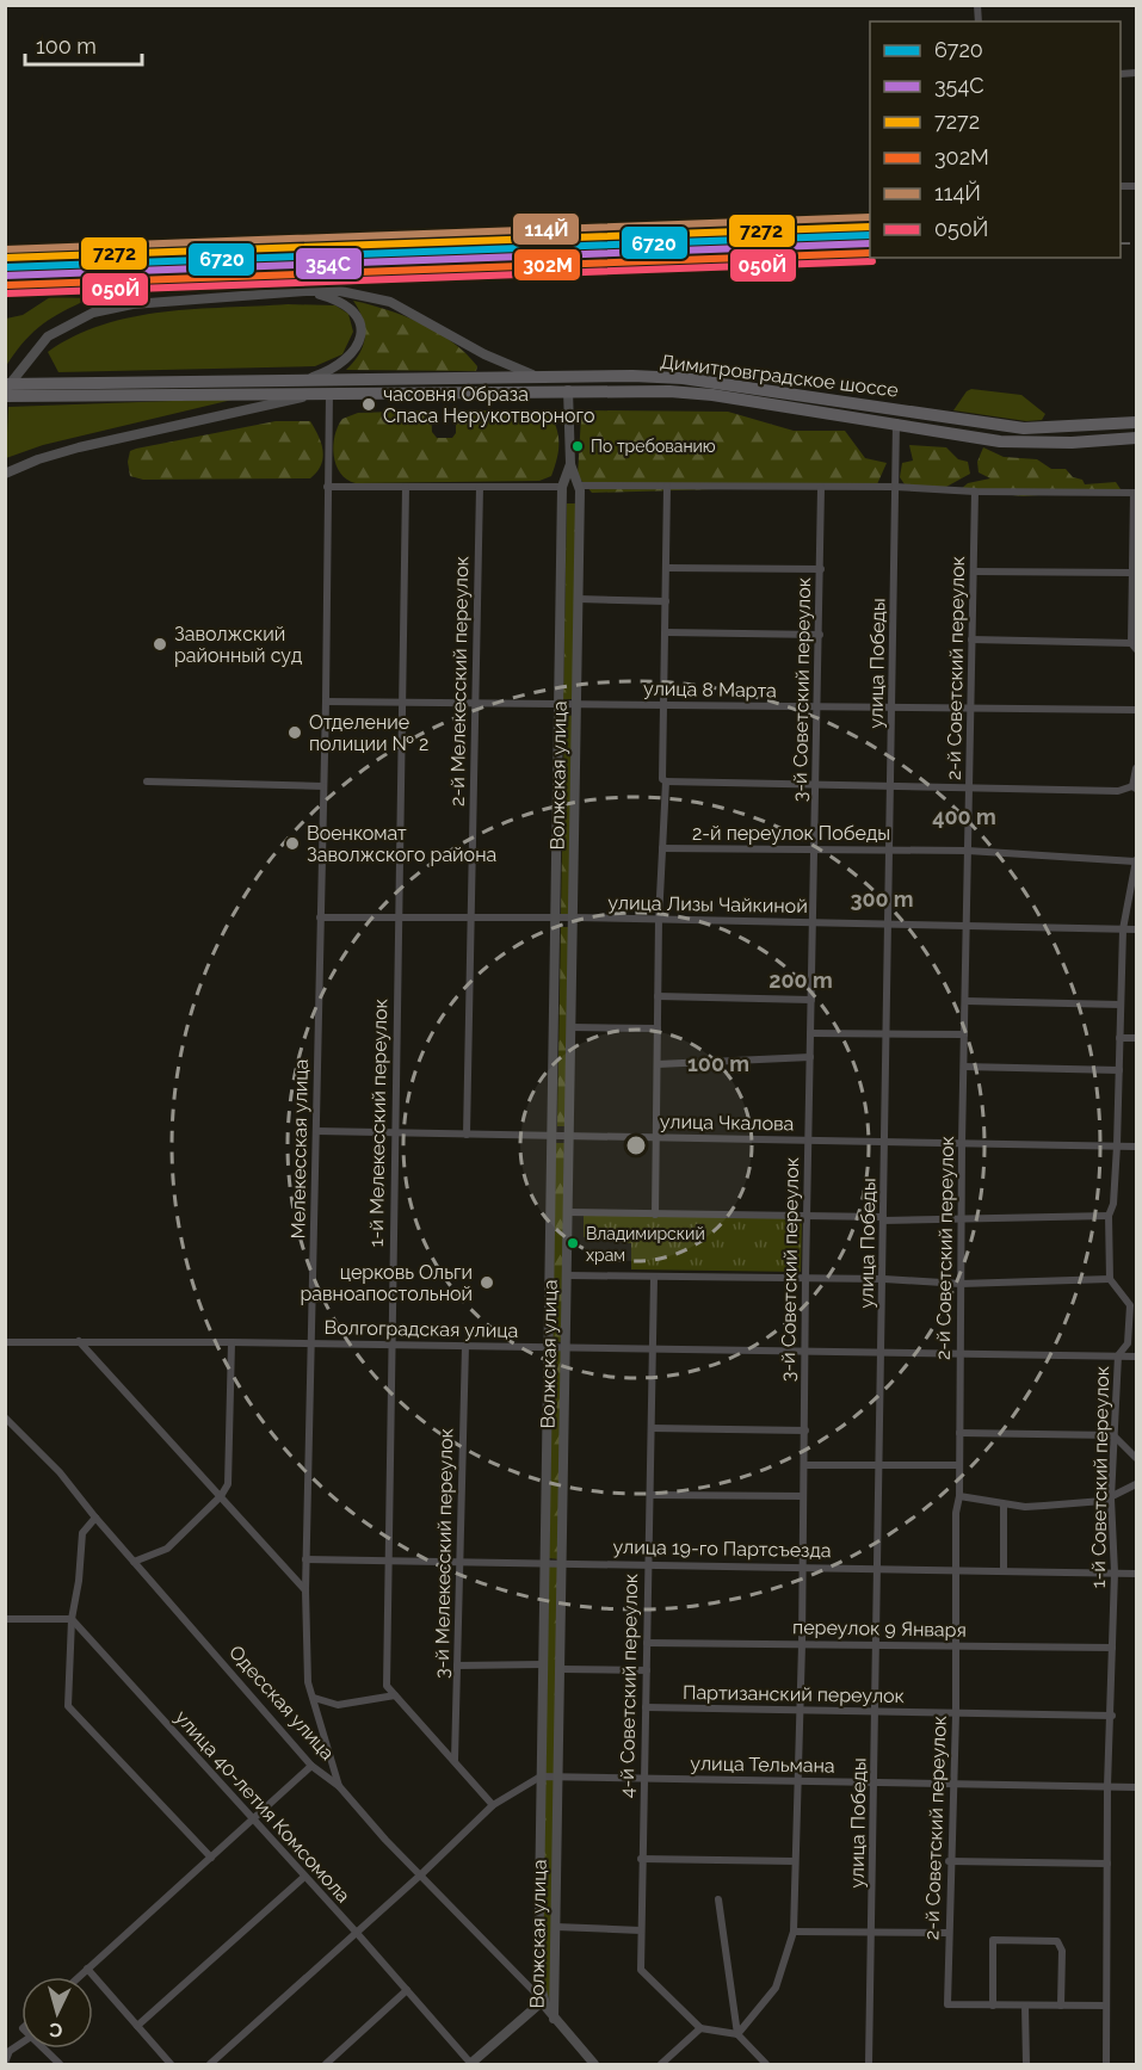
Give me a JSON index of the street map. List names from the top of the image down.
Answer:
{
  "streets": {
    "highway": ["Димитровградское шоссе"],
    "main road": ["Волжская улица"],
    "street": [
      "улица Победы",
      "2-й Советский переулок",
      "2-й Мелекесский переулок",
      "улица 8 Марта",
      "3-й Советский переулок",
      "2-й переулок Победы",
      "улица Лизы Чайкиной",
      "1-й Мелекесский переулок",
      "улица Чкалова",
      "Мелекесская улица",
      "Волгоградская улица",
      "1-й Советский переулок",
      "улица 19-го Партсъезда",
      "3-й Мелекесский переулок",
      "переулок 9 Января",
      "4-й Советский переулок",
      "Партизанский переулок",
      "Одесская улица",
      "улица Тельмана",
      "улица 40-летия Комсомола"
    ]
  },
  "crossings": [
    ["Димитровградское шоссе", "улица Победы"],
    ["Димитровградское шоссе", "Волжская улица"],
    ["Димитровградское шоссе", "Мелекесская улица"],
    ["улица Победы", "улица 8 Марта"],
    ["улица Победы", "2-й переулок Победы"],
    ["улица Победы", "улица Лизы Чайкиной"],
    ["улица Победы", "улица Чкалова"],
    ["улица Победы", "Волгоградская улица"],
    ["улица Победы", "улица 19-го Партсъезда"],
    ["улица Победы", "переулок 9 Января"],
    ["улица Победы", "Партизанский переулок"],
    ["улица Победы", "улица Тельмана"],
    ["2-й Советский переулок", "улица 8 Марта"],
    ["2-й Советский переулок", "2-й переулок Победы"],
    ["2-й Советский переулок", "улица Лизы Чайкиной"],
    ["2-й Советский переулок", "улица Чкалова"],
    ["2-й Советский переулок", "Волгоградская улица"],
    ["2-й Советский переулок", "улица 19-го Партсъезда"],
    ["2-й Советский переулок", "переулок 9 Января"],
    ["2-й Советский переулок", "Партизанский переулок"],
    ["2-й Советский переулок", "улица Тельмана"],
    ["2-й Мелекесский переулок", "улица 8 Марта"],
    ["2-й Мелекесский переулок", "улица Лизы Чайкиной"],
    ["2-й Мелекесский переулок", "улица Чкалова"],
    ["улица 8 Марта", "3-й Советский переулок"],
    ["улица 8 Марта", "Волжская улица"],
    ["улица 8 Марта", "1-й Мелекесский переулок"],
    ["улица 8 Марта", "Мелекесская улица"],
    ["3-й Советский переулок", "2-й переулок Победы"],
    ["3-й Советский переулок", "улица Лизы Чайкиной"],
    ["3-й Советский переулок", "улица Чкалова"],
    ["3-й Советский переулок", "Волгоградская улица"],
    ["3-й Советский переулок", "улица 19-го Партсъезда"],
    ["3-й Советский переулок", "переулок 9 Января"],
    ["3-й Советский переулок", "Партизанский переулок"],
    ["3-й Советский переулок", "улица Тельмана"],
    ["Волжская улица", "улица Лизы Чайкиной"],
    ["Волжская улица", "улица Чкалова"],
    ["Волжская улица", "Волгоградская улица"],
    ["Волжская улица", "улица 19-го Партсъезда"],
    ["Волжская улица", "Одесская улица"],
    ["Волжская улица", "улица Тельмана"],
    ["улица Лизы Чайкиной", "1-й Мелекесский переулок"],
    ["улица Лизы Чайкиной", "Мелекесская улица"],
    ["1-й Мелекесский переулок", "улица Чкалова"],
    ["1-й Мелекесский переулок", "Волгоградская улица"],
    ["1-й Мелекесский переулок", "улица 19-го Партсъезда"],
    ["1-й Мелекесский переулок", "3-й Мелекесский переулок"],
    ["улица Чкалова", "Мелекесская улица"],
    ["Мелекесская улица", "Волгоградская улица"],
    ["Мелекесская улица", "улица 19-го Партсъезда"],
    ["Мелекесская улица", "Одесская улица"],
    ["Волгоградская улица", "1-й Советский переулок"],
    ["Волгоградская улица", "3-й Мелекесский переулок"],
    ["Волгоградская улица", "4-й Советский переулок"],
    ["1-й Советский переулок", "улица 19-го Партсъезда"],
    ["1-й Советский переулок", "переулок 9 Января"],
    ["1-й Советский переулок", "Партизанский переулок"],
    ["1-й Советский переулок", "улица Тельмана"],
    ["улица 19-го Партсъезда", "3-й Мелекесский переулок"],
    ["улица 19-го Партсъезда", "4-й Советский переулок"],
    ["переулок 9 Января", "4-й Советский переулок"],
    ["4-й Советский переулок", "Партизанский переулок"],
    ["4-й Советский переулок", "улица Тельмана"]
  ],
  "places": [
    "часовня Образа Спаса Нерукотворного",
    "По требованию",
    "Заволжский районный суд",
    "Отделение полиции № 2",
    "Военкомат Заволжского района",
    "Владимирский храм",
    "церковь Ольги равноапостольной"
  ],
  "lines": [
    "transit line 114Й",
    "transit line 7272",
    "transit line 6720",
    "transit line 354С",
    "transit line 302М",
    "transit line 050Й"
  ],
  "legend": [
    "6720",
    "354С",
    "7272",
    "302М",
    "114Й",
    "050Й"
  ],
  "scale_bar": "100 m",
  "north": "bottom",
  "rings": [
    "400 m",
    "300 m",
    "200 m",
    "100 m"
  ]
}
